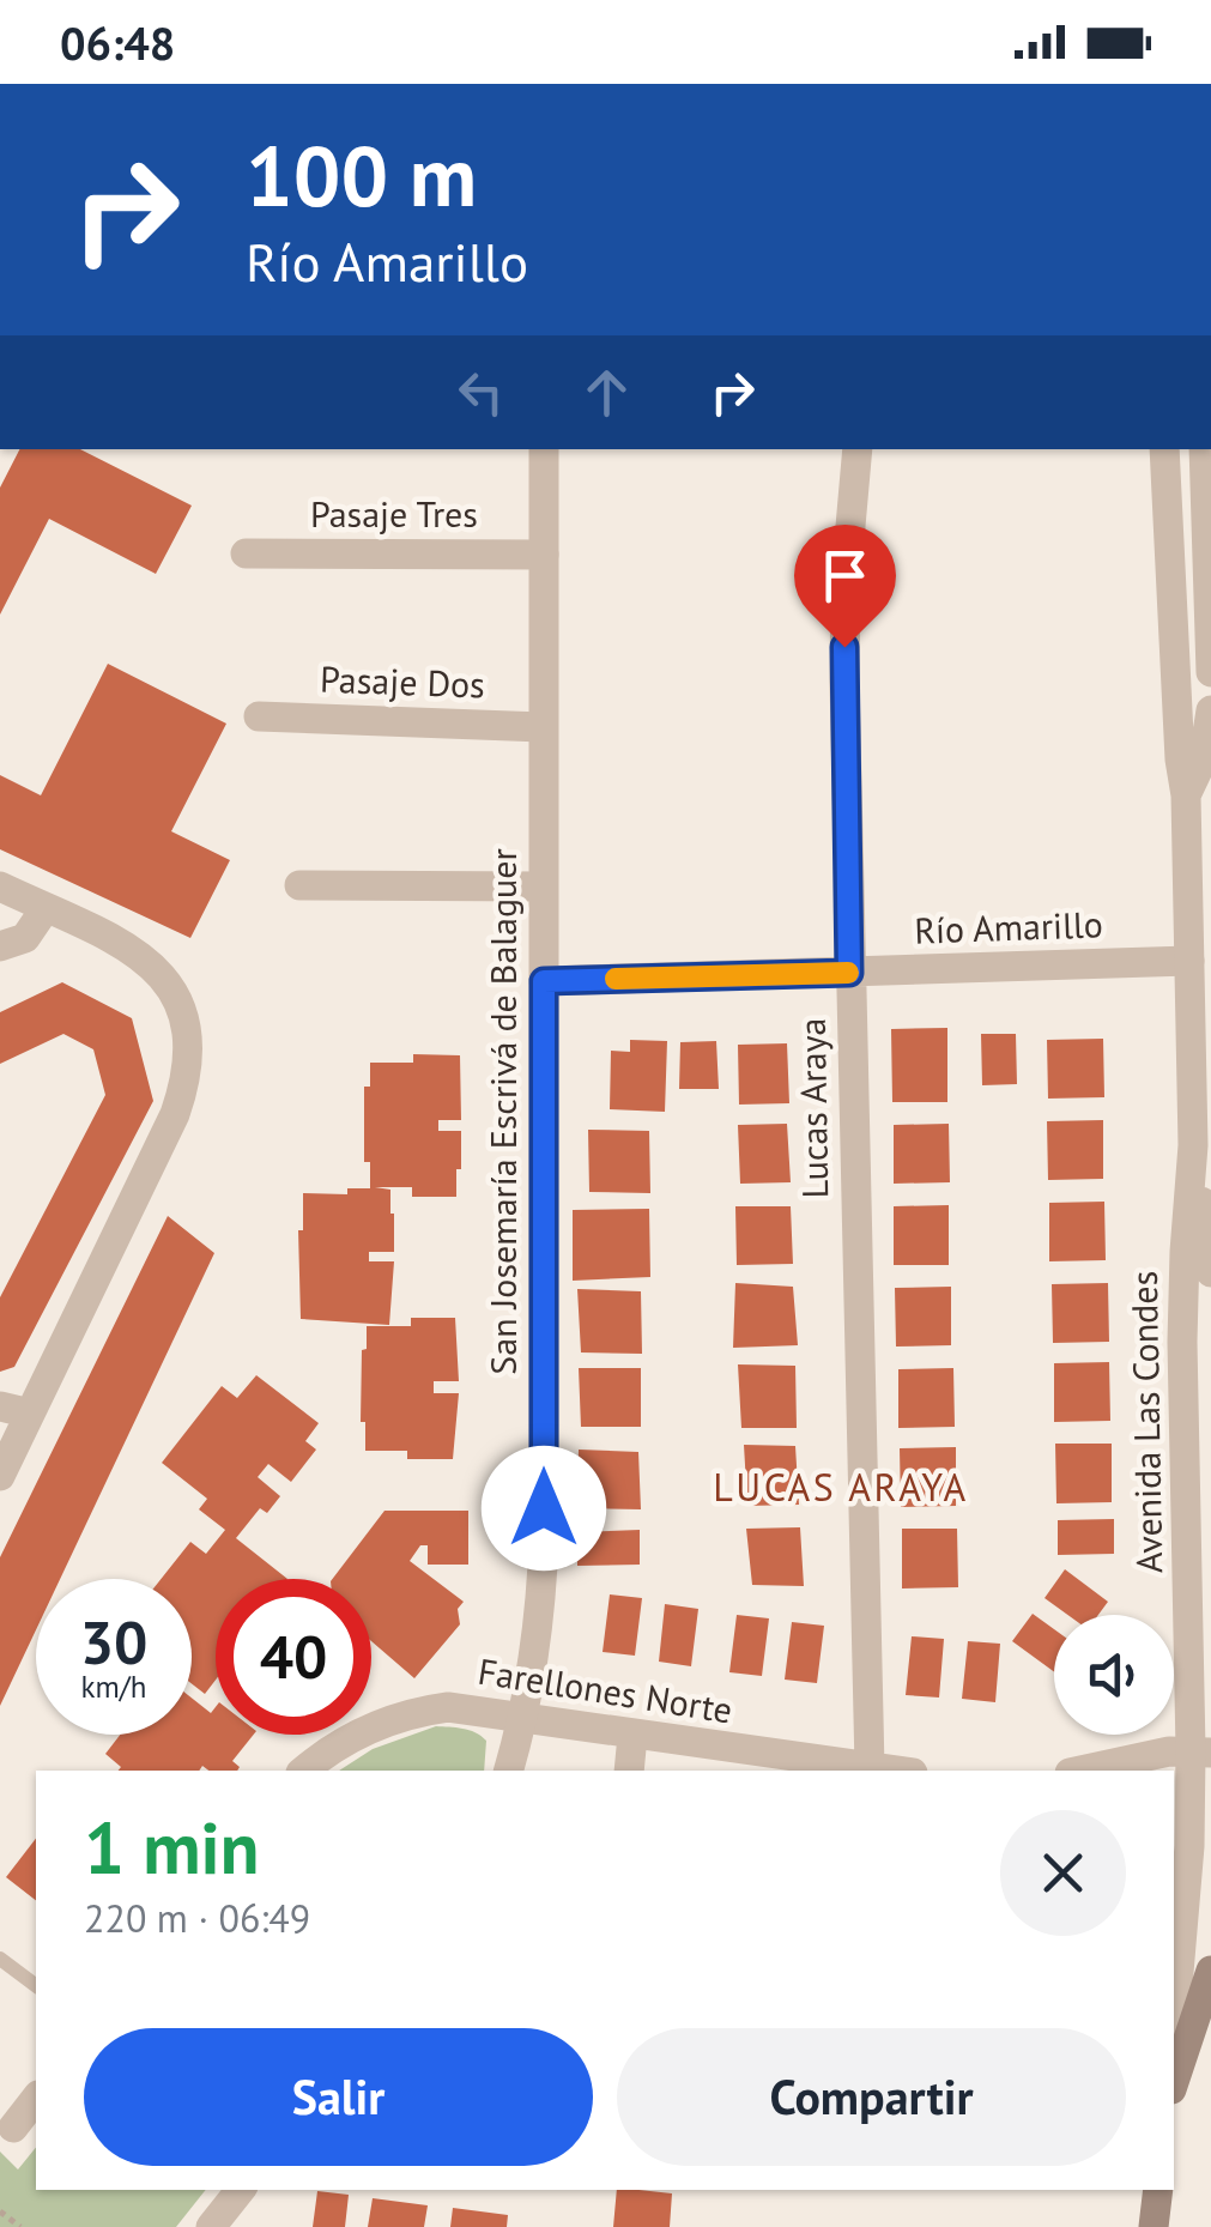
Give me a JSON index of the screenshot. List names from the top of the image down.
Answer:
{
  "streets": {
    "street": [
      "Pasaje Tres",
      "Pasaje Dos",
      "Río Amarillo",
      "Lucas Araya",
      "San Josemaría Escrivá de Balaguer",
      "Avenida Las Condes",
      "Farellones Norte"
    ]
  },
  "crossings": [
    ["Pasaje Tres", "San Josemaría Escrivá de Balaguer"],
    ["Pasaje Dos", "San Josemaría Escrivá de Balaguer"],
    ["Río Amarillo", "Lucas Araya"],
    ["Río Amarillo", "San Josemaría Escrivá de Balaguer"],
    ["Río Amarillo", "Avenida Las Condes"],
    ["Lucas Araya", "Farellones Norte"],
    ["San Josemaría Escrivá de Balaguer", "Farellones Norte"]
  ],
  "districts": ["LUCAS ARAYA"],
  "page": {
    "status": "06:48",
    "turn": ["100 m", "Río Amarillo"],
    "speed": "30 km/h",
    "limit": "40",
    "heading": ["1 min", "220 m · 06:49"],
    "buttons": ["Salir", "Compartir"]
  }
}
